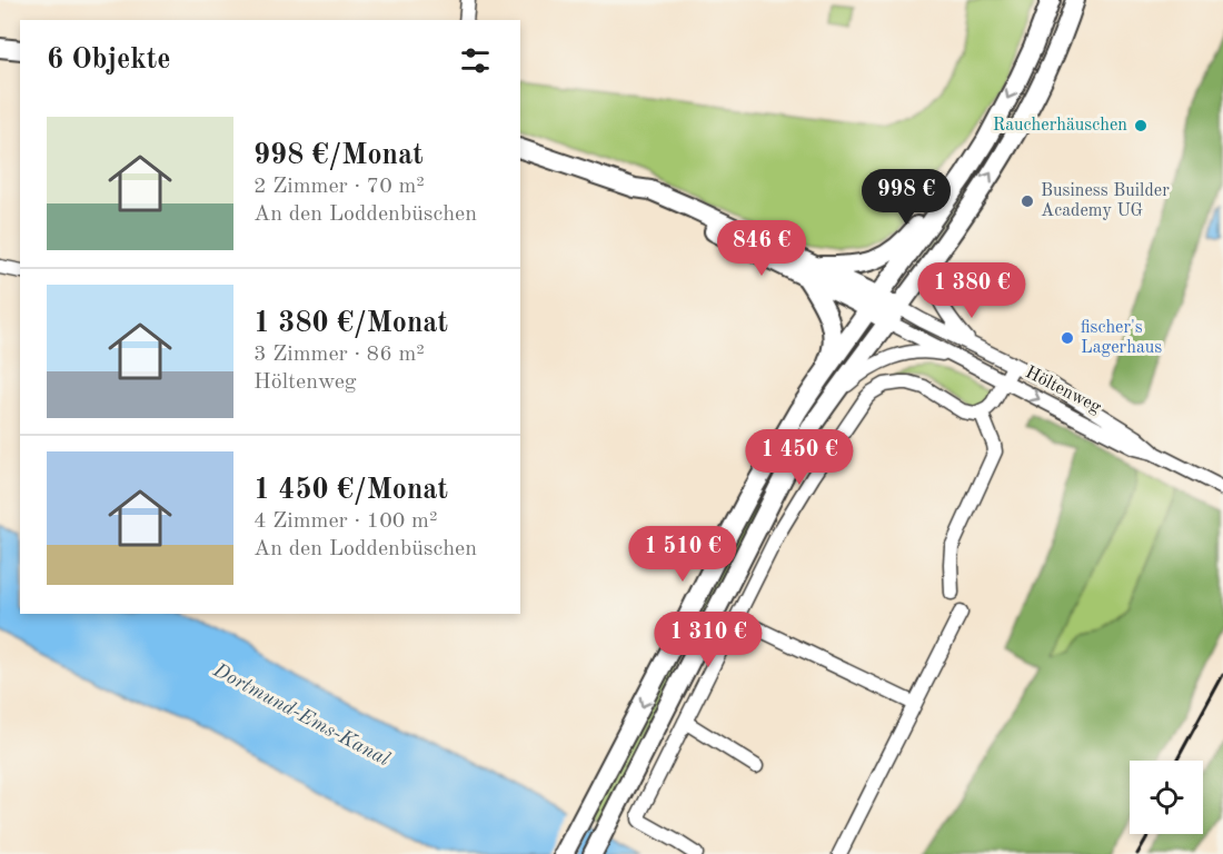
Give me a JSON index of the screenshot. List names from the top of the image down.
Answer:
{
  "streets": {
    "street": ["Höltenweg"]
  },
  "water": ["Dortmund-Ems-Kanal"],
  "places": ["Raucherhäuschen", "Business Builder Academy UG", "fischer's Lagerhaus"],
  "page": {
    "heading": "6 Objekte",
    "list": [
      {
        "name": "998 €/Monat",
        "note": "2 Zimmer · 70 m² · An den Loddenbüschen"
      },
      {
        "name": "1 380 €/Monat",
        "note": "3 Zimmer · 86 m² · Höltenweg"
      },
      {
        "name": "1 450 €/Monat",
        "note": "4 Zimmer · 100 m² · An den Loddenbüschen"
      }
    ],
    "price": [
      "998 €",
      "846 €",
      "1 380 €",
      "1 450 €",
      "1 510 €",
      "1 310 €"
    ]
  }
}
